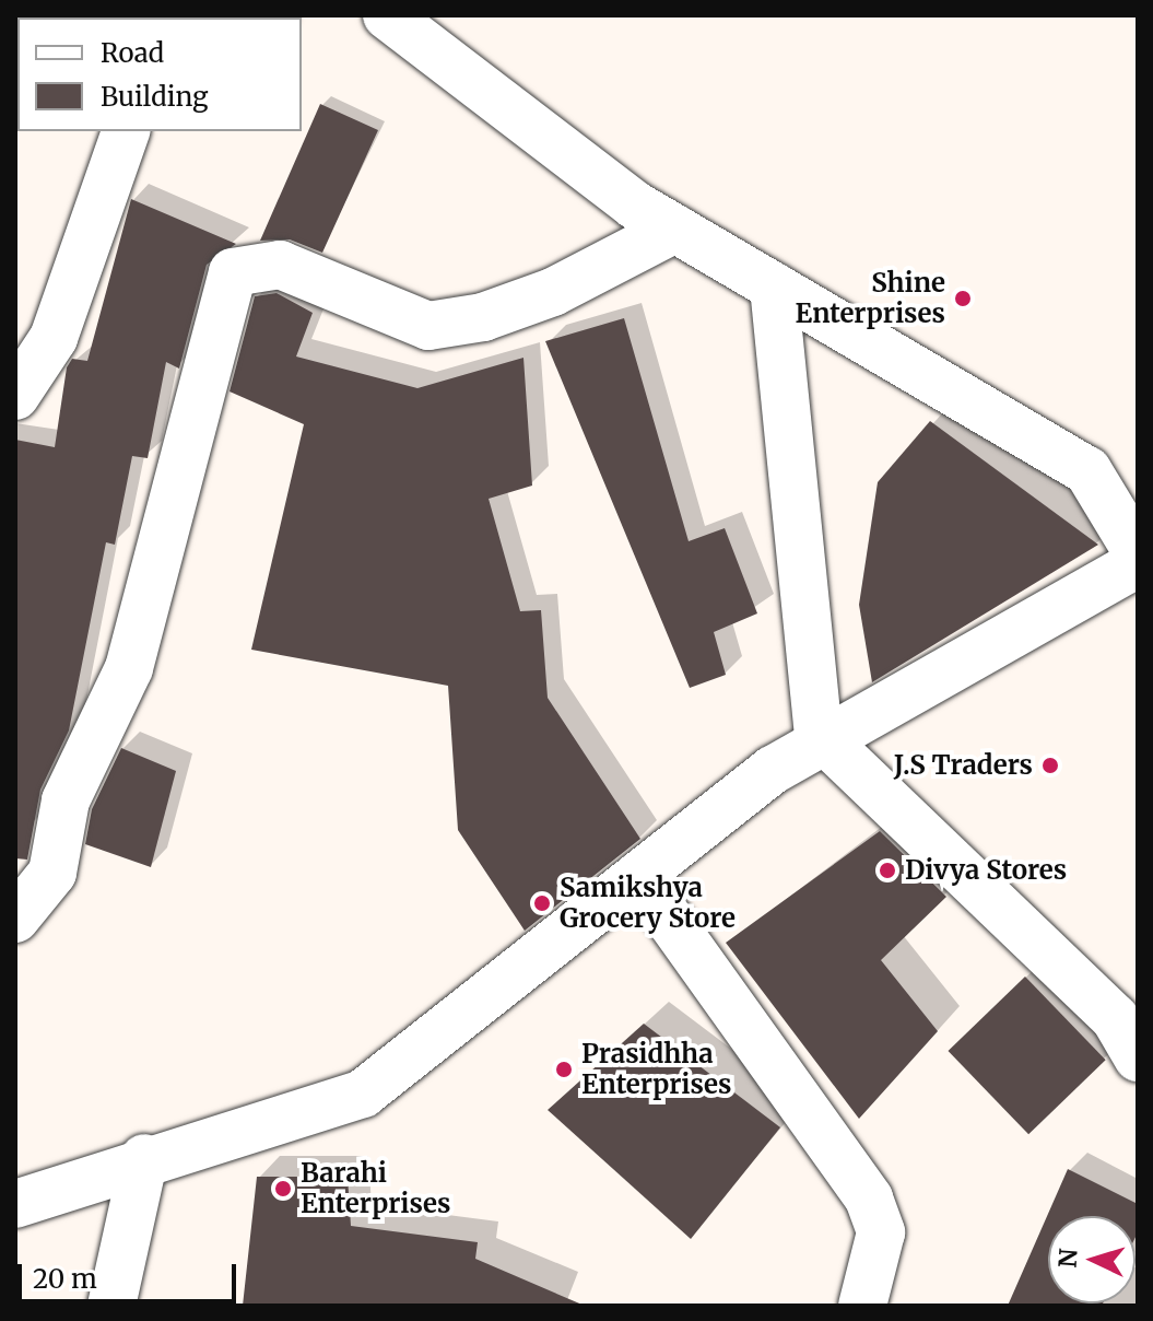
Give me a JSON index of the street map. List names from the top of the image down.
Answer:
{
  "places": [
    "Shine Enterprises",
    "J.S Traders",
    "Divya Stores",
    "Samikshya Grocery Store",
    "Prasidhha Enterprises",
    "Barahi Enterprises"
  ],
  "legend": ["Road", "Building"],
  "scale_bar": "20 m",
  "north": "left"
}
